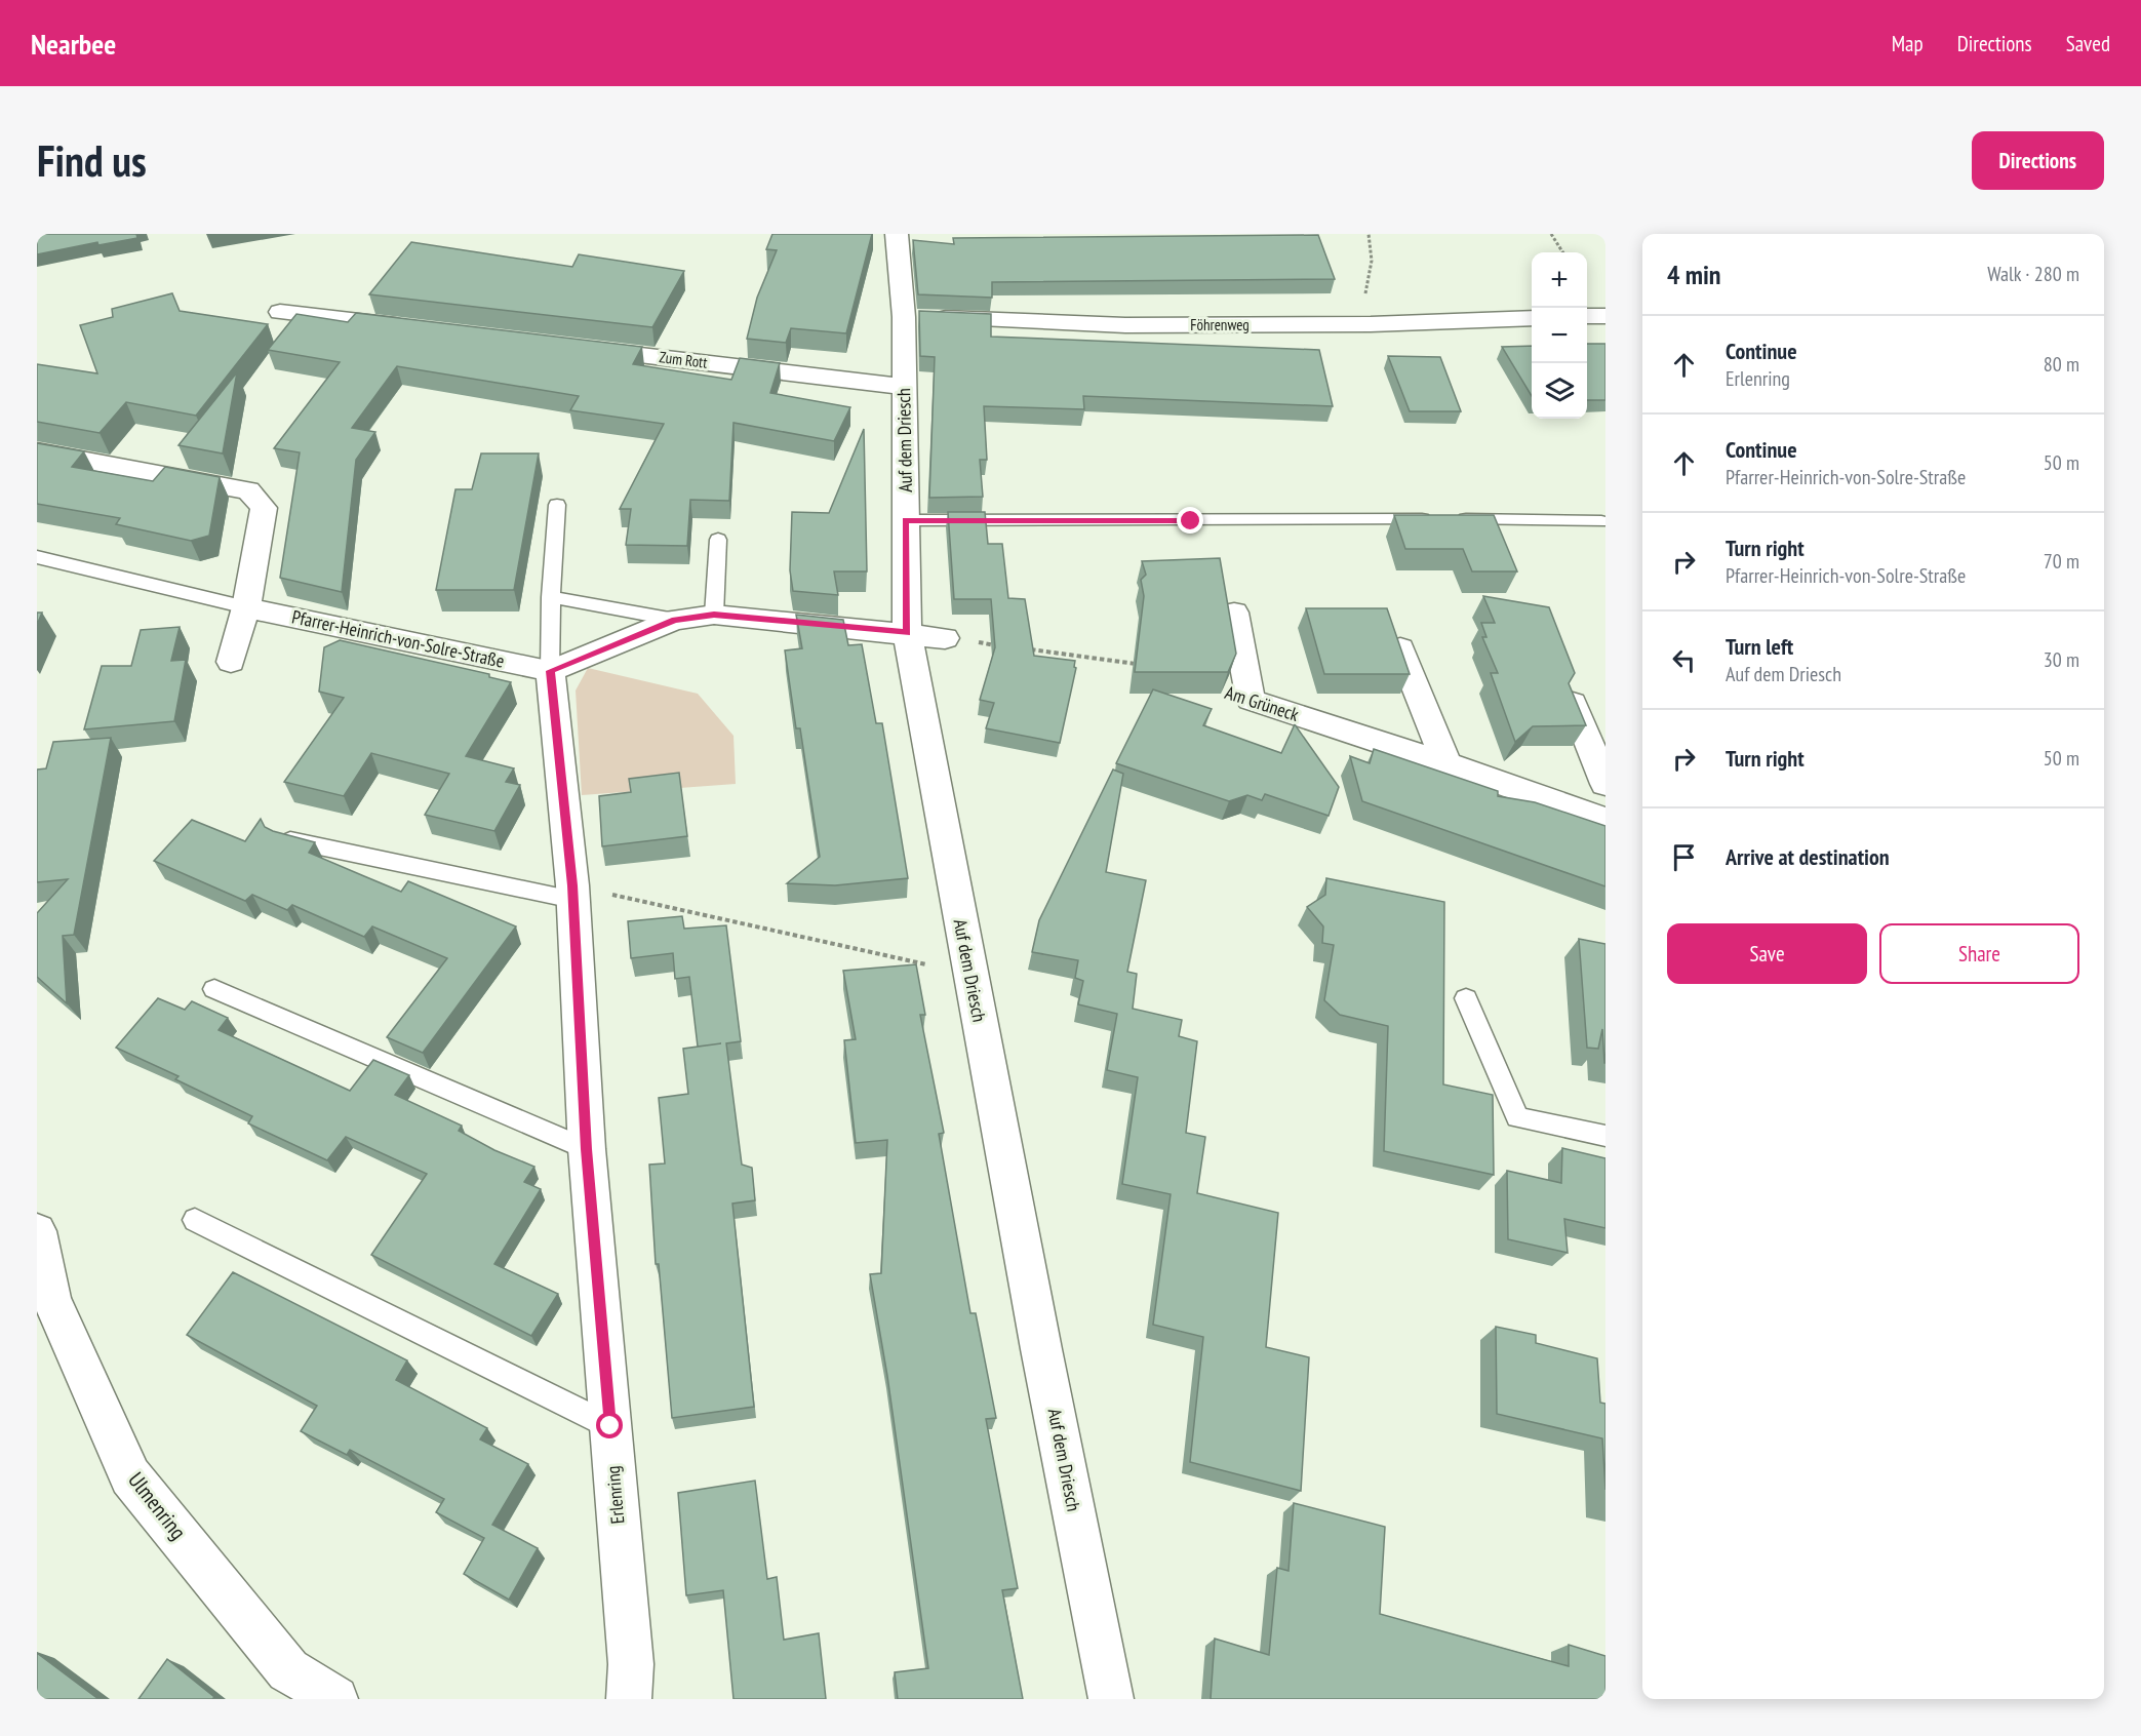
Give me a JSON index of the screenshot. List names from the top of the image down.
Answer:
{
  "streets": {
    "street": [
      "Föhrenweg",
      "Zum Rott",
      "Auf dem Driesch",
      "Pfarrer-Heinrich-von-Solre-Straße",
      "Am Grüneck",
      "Erlenring",
      "Ulmenring"
    ]
  },
  "crossings": [
    ["Föhrenweg", "Auf dem Driesch"],
    ["Zum Rott", "Auf dem Driesch"]
  ],
  "page": {
    "header": "Nearbee",
    "nav": ["Map", "Directions", "Saved"],
    "buttons": [
      "Directions",
      ["Save", "Share"]
    ],
    "title": "Find us",
    "heading": ["4 min", "Walk · 280 m"],
    "map_buttons": ["+", "−"],
    "list": [
      ["Continue", "Erlenring", "80 m"],
      ["Continue", "Pfarrer-Heinrich-von-Solre-Straße", "50 m"],
      ["Turn right", "Pfarrer-Heinrich-von-Solre-Straße", "70 m"],
      ["Turn left", "Auf dem Driesch", "30 m"],
      ["Turn right", "50 m"],
      "Arrive at destination"
    ]
  }
}
